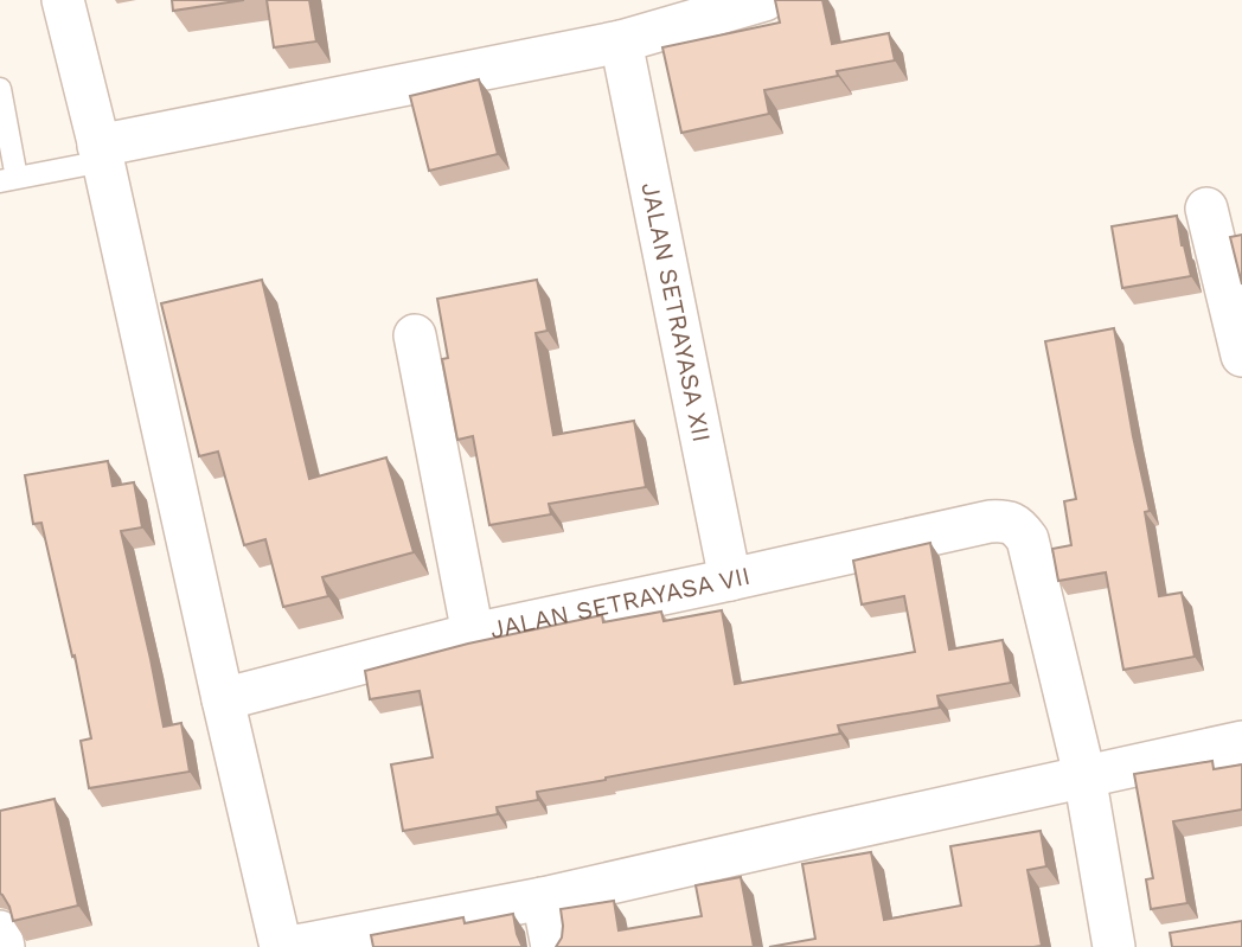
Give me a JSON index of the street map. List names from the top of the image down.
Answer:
{
  "streets": {
    "street": ["JALAN SETRAYASA XII", "JALAN SETRAYASA VII"]
  },
  "crossings": [
    ["JALAN SETRAYASA XII", "JALAN SETRAYASA VII"]
  ]
}
